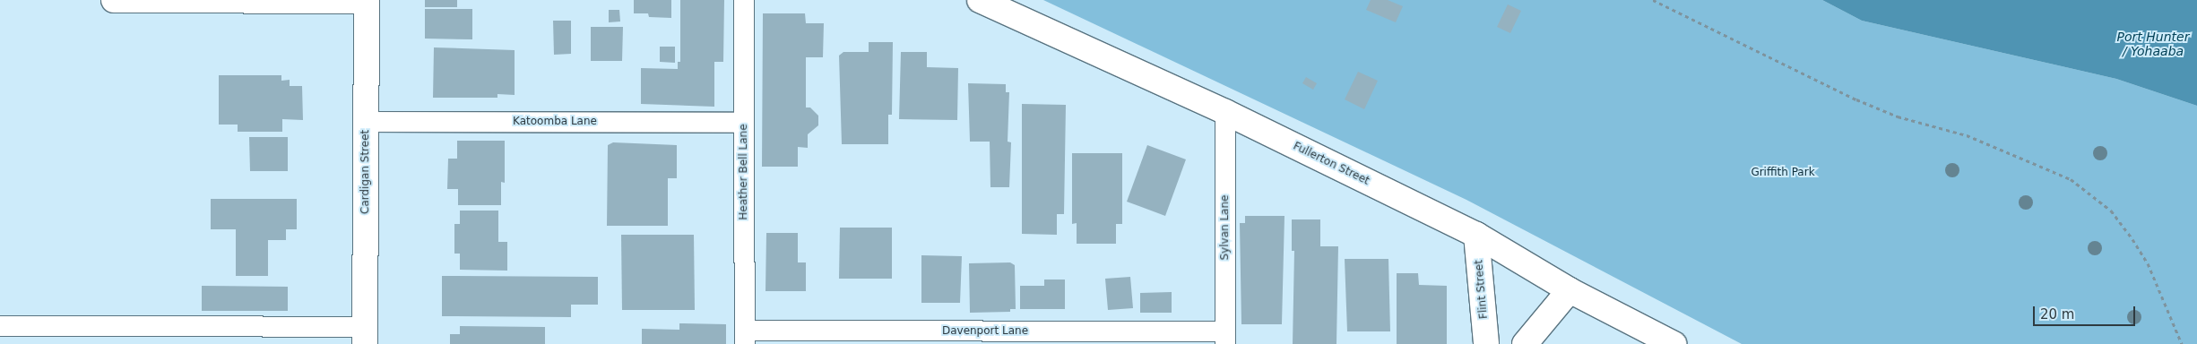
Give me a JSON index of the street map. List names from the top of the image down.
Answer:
{
  "streets": {
    "main road": ["Fullerton Street", "Cardigan Street", "Flint Street"],
    "lane": [
      "Katoomba Lane",
      "Heather Bell Lane",
      "Sylvan Lane",
      "Davenport Lane"
    ]
  },
  "crossings": [
    ["Katoomba Lane", "Cardigan Street"],
    ["Katoomba Lane", "Heather Bell Lane"],
    ["Fullerton Street", "Sylvan Lane"],
    ["Fullerton Street", "Flint Street"],
    ["Heather Bell Lane", "Davenport Lane"],
    ["Sylvan Lane", "Davenport Lane"]
  ],
  "water": ["Port Hunter / Yohaaba"],
  "parks": ["Griffith Park"],
  "scale_bar": "20 m"
}
